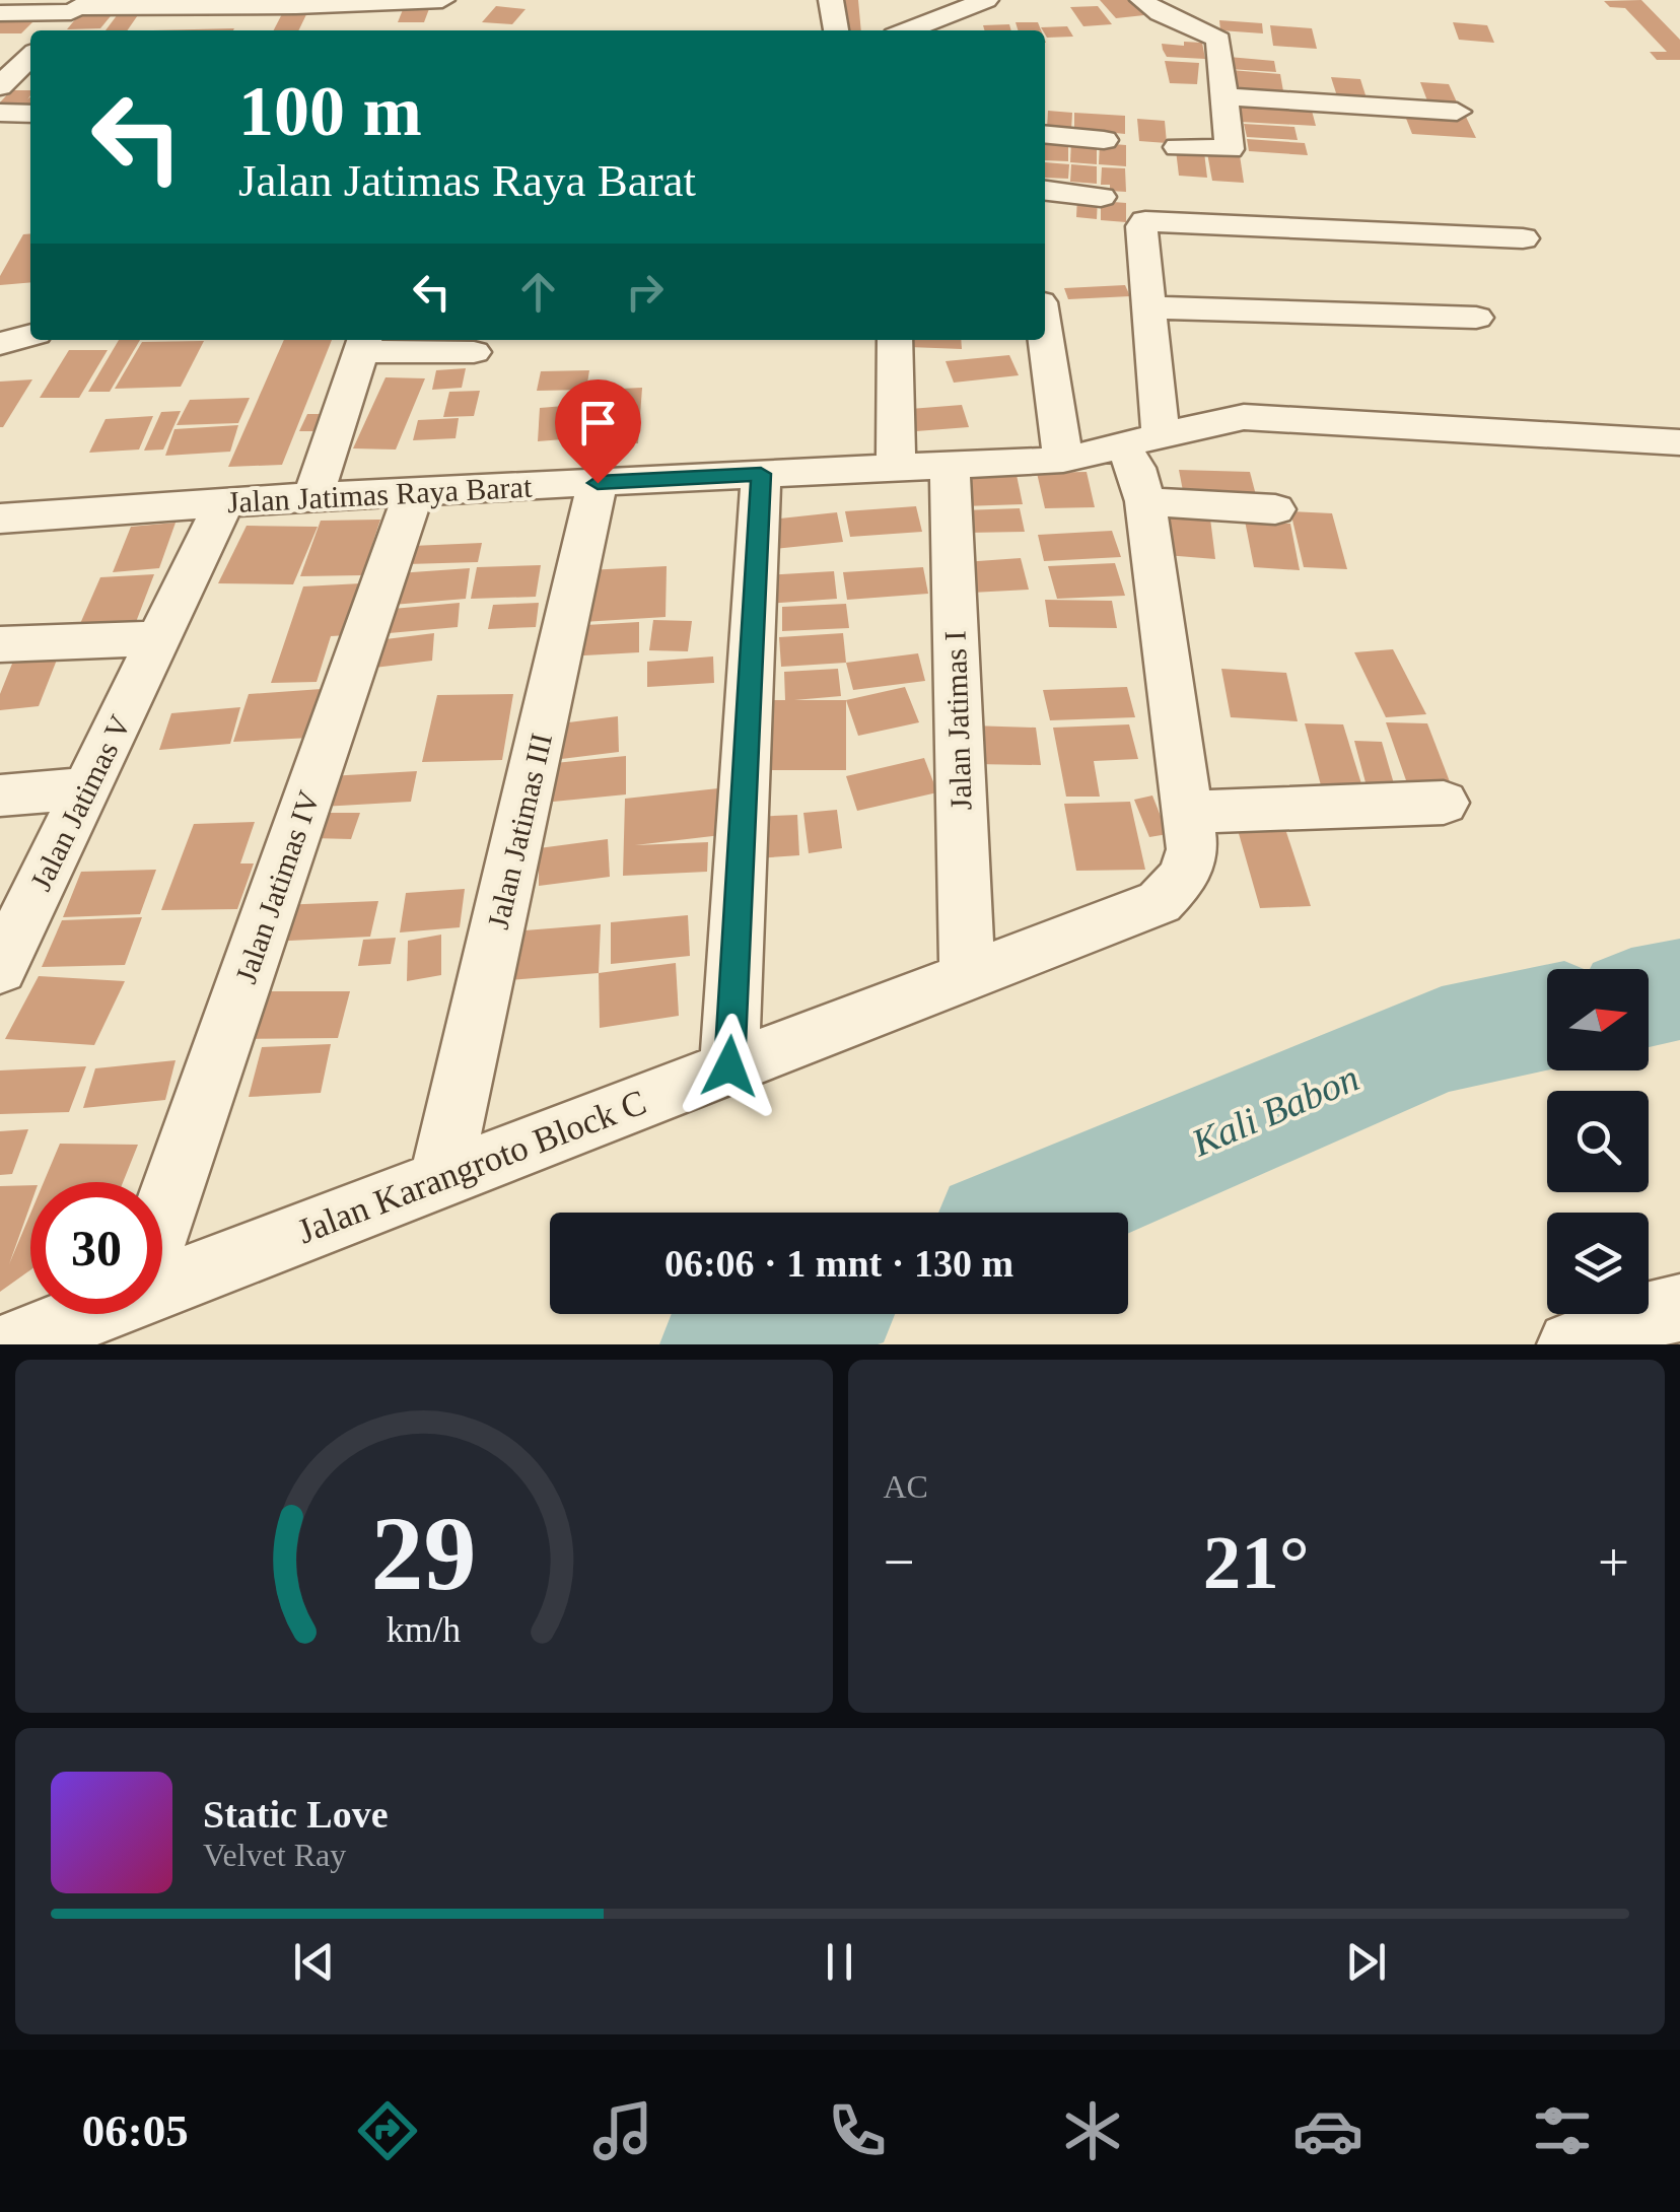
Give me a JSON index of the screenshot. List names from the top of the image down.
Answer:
{
  "streets": {
    "street": [
      "Jalan Jatimas Raya Barat",
      "Jalan Jatimas I",
      "Jalan Jatimas V",
      "Jalan Jatimas III",
      "Jalan Jatimas IV",
      "Jalan Karangroto Block C"
    ]
  },
  "crossings": [
    ["Jalan Jatimas Raya Barat", "Jalan Jatimas I"],
    ["Jalan Jatimas Raya Barat", "Jalan Jatimas V"],
    ["Jalan Jatimas Raya Barat", "Jalan Jatimas III"],
    ["Jalan Jatimas Raya Barat", "Jalan Jatimas IV"],
    ["Jalan Jatimas I", "Jalan Karangroto Block C"],
    ["Jalan Jatimas III", "Jalan Karangroto Block C"]
  ],
  "water": ["Kali Babon"],
  "north": "right",
  "page": {
    "turn": ["100 m", "Jalan Jatimas Raya Barat"],
    "limit": "30",
    "trip": "06:06 · 1 mnt · 130 m",
    "tile": "AC",
    "heat": ["−", "21°", "+"],
    "song": ["Static Love", "Velvet Ray"],
    "tabs": "06:05",
    "gauge": ["29", "km/h"]
  }
}
